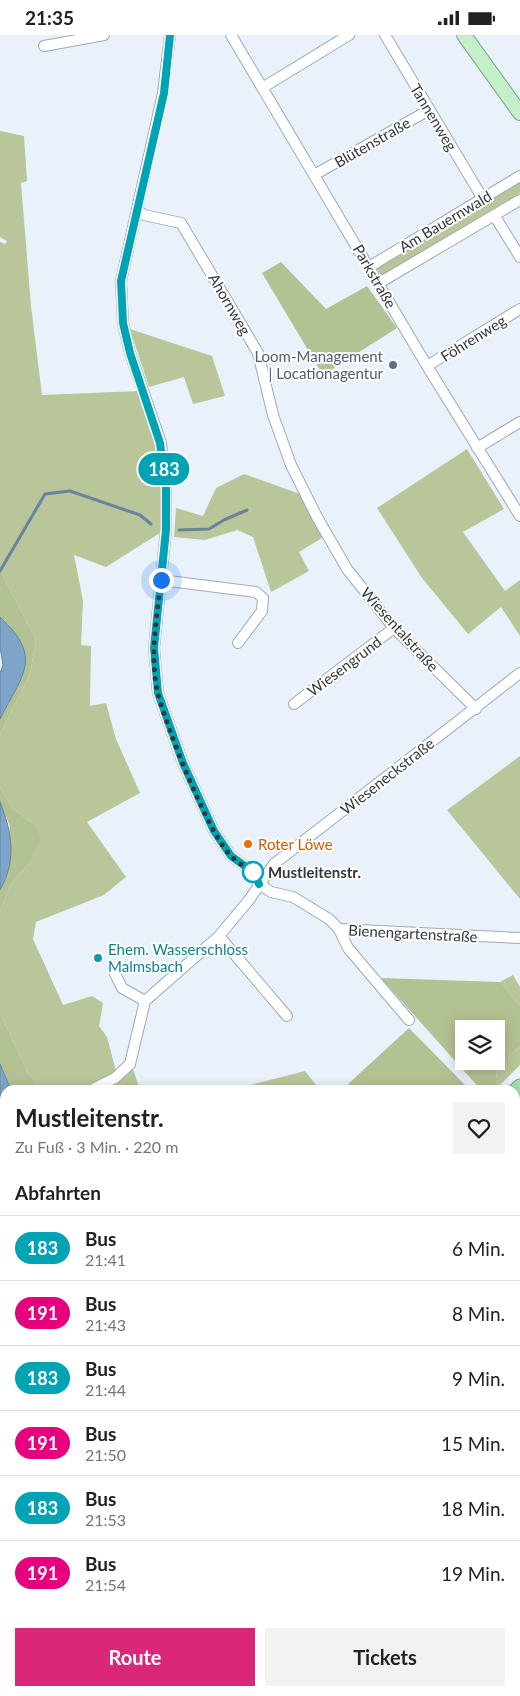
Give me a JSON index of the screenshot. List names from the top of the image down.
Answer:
{
  "streets": {
    "street": [
      "Tannenweg",
      "Blütenstraße",
      "Am Bauernwald",
      "Parkstraße",
      "Ahornweg",
      "Föhrenweg",
      "Wiesentalstraße",
      "Wiesengrund",
      "Wieseneckstraße",
      "Bienengartenstraße"
    ]
  },
  "crossings": [
    ["Tannenweg", "Blütenstraße"],
    ["Tannenweg", "Am Bauernwald"],
    ["Blütenstraße", "Parkstraße"],
    ["Am Bauernwald", "Parkstraße"],
    ["Parkstraße", "Föhrenweg"],
    ["Ahornweg", "Wiesentalstraße"],
    ["Wiesentalstraße", "Wiesengrund"],
    ["Wiesentalstraße", "Wieseneckstraße"],
    ["Wieseneckstraße", "Bienengartenstraße"]
  ],
  "places": [
    "Loom-Management | Locationagentur",
    "Roter Löwe",
    "Mustleitenstr.",
    "Ehem. Wasserschloss Malmsbach"
  ],
  "lines": ["bus line 183"],
  "page": {
    "status": "21:35",
    "on_map": "183",
    "heading": [
      ["Mustleitenstr.", "Zu Fuß · 3 Min. · 220 m"],
      "Abfahrten"
    ],
    "list": [
      {
        "mark": "183",
        "name": "Bus",
        "note": "21:41",
        "value": "6 Min."
      },
      {
        "mark": "191",
        "name": "Bus",
        "note": "21:43",
        "value": "8 Min."
      },
      {
        "mark": "183",
        "name": "Bus",
        "note": "21:44",
        "value": "9 Min."
      },
      {
        "mark": "191",
        "name": "Bus",
        "note": "21:50",
        "value": "15 Min."
      },
      {
        "mark": "183",
        "name": "Bus",
        "note": "21:53",
        "value": "18 Min."
      },
      {
        "mark": "191",
        "name": "Bus",
        "note": "21:54",
        "value": "19 Min."
      }
    ],
    "buttons": ["Route", "Tickets"]
  }
}
